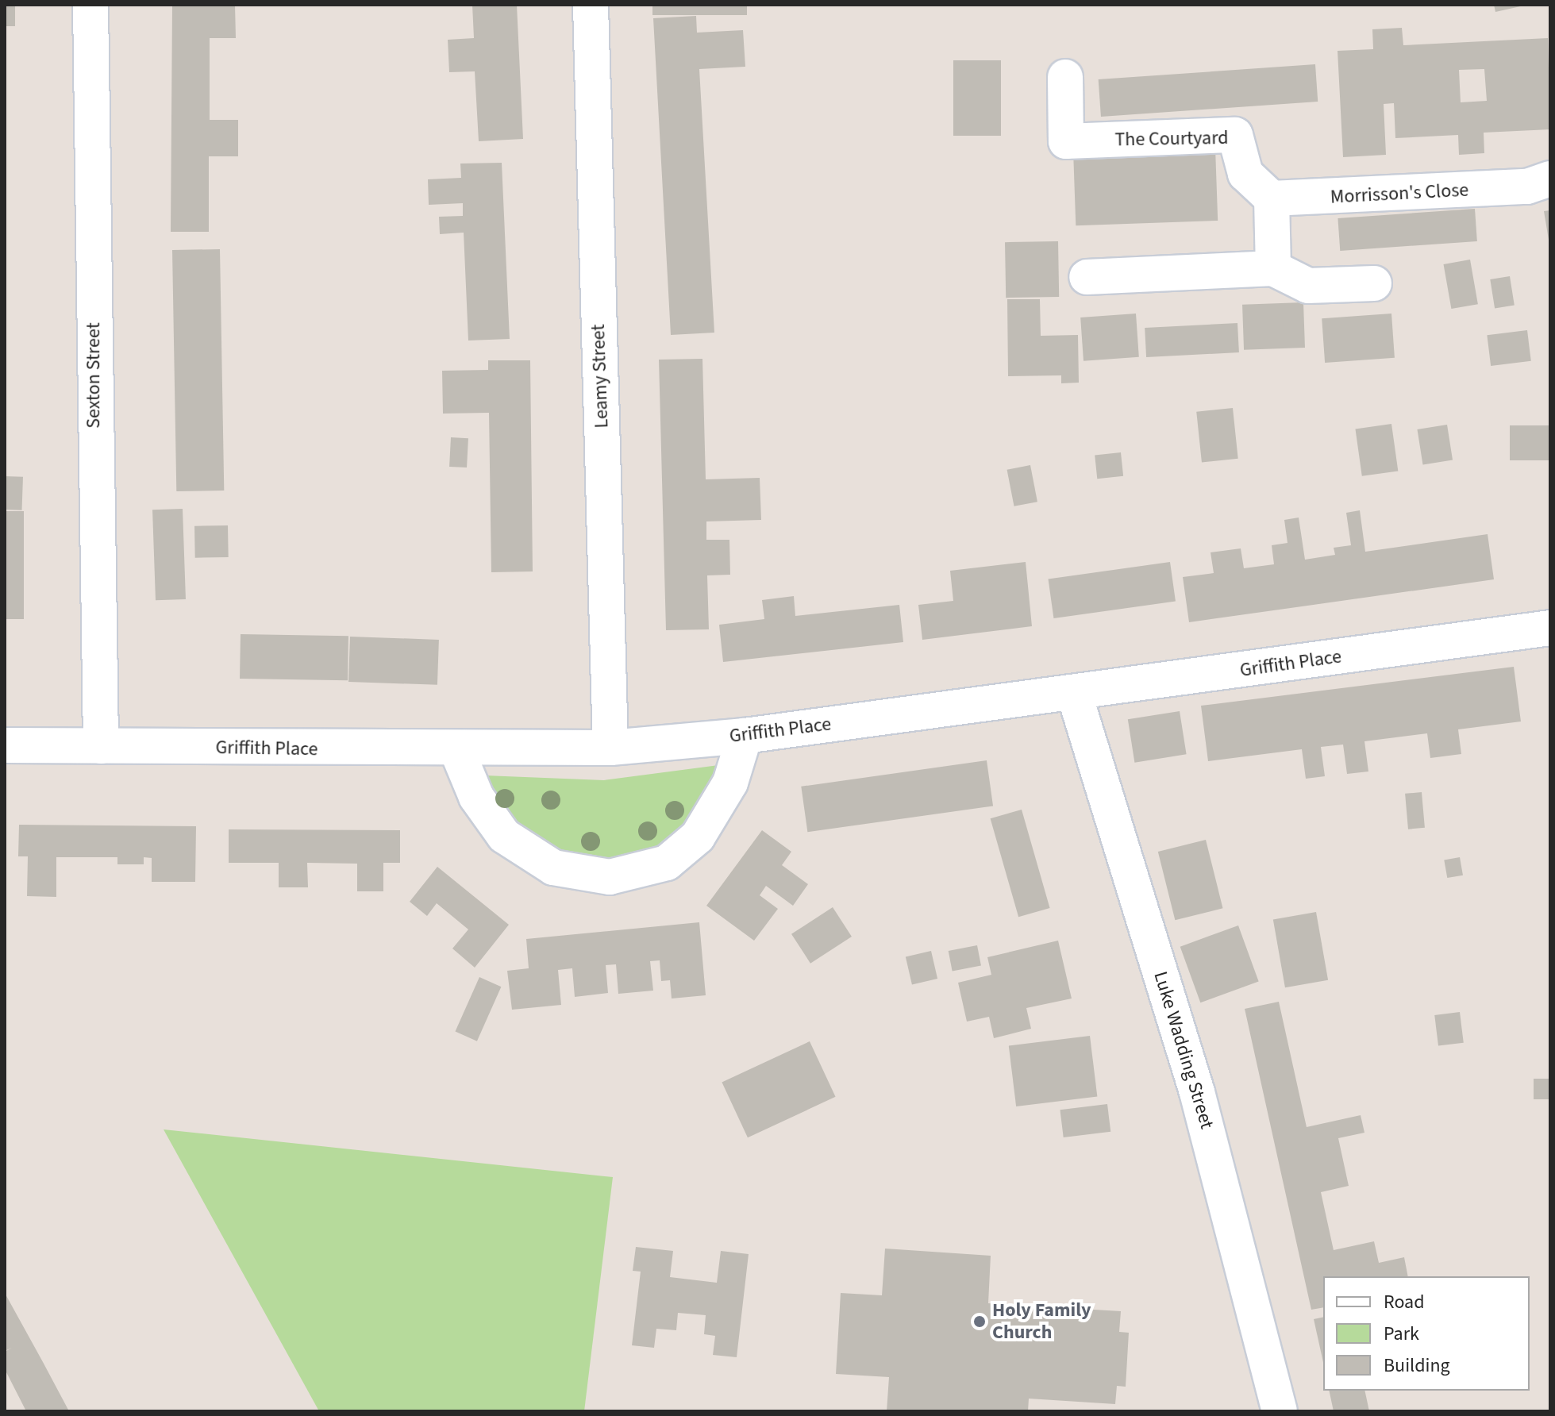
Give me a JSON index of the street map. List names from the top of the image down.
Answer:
{
  "streets": {
    "street": [
      "The Courtyard",
      "Morrisson's Close",
      "Sexton Street",
      "Leamy Street",
      "Griffith Place",
      "Luke Wadding Street"
    ]
  },
  "crossings": [
    ["The Courtyard", "Morrisson's Close"],
    ["Sexton Street", "Griffith Place"],
    ["Leamy Street", "Griffith Place"],
    ["Griffith Place", "Luke Wadding Street"]
  ],
  "places": ["Holy Family Church"],
  "legend": ["Road", "Park", "Building"]
}
